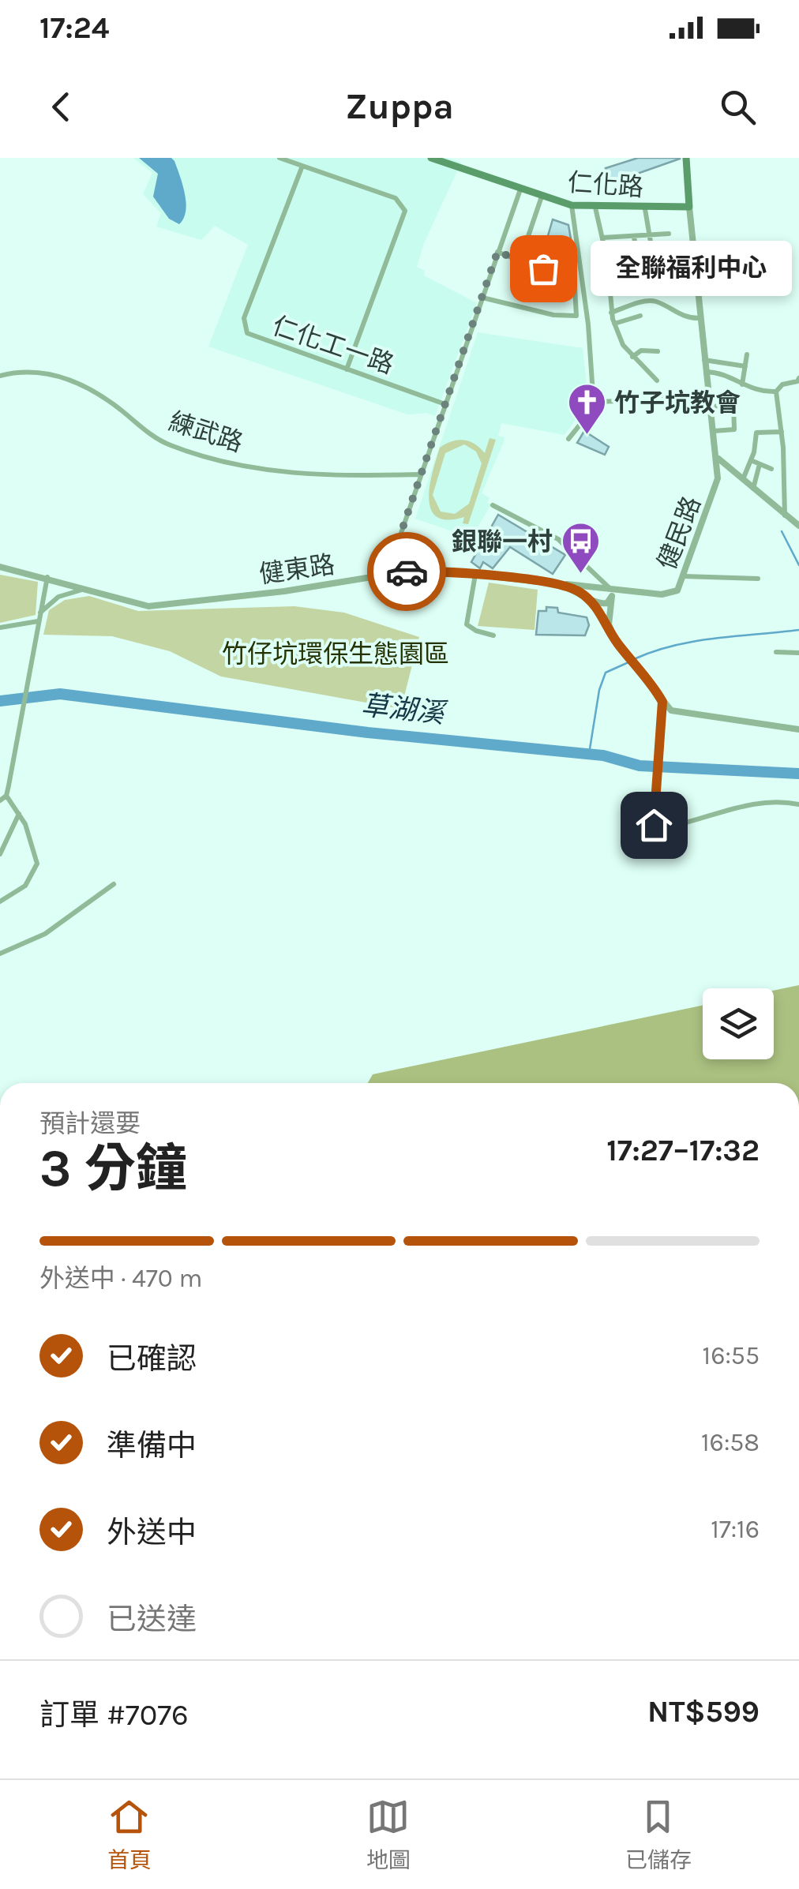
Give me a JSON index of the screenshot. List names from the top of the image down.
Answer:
{
  "streets": {
    "main road": ["仁化路", "健民路"],
    "street": ["仁化工一路", "練武路", "健東路"]
  },
  "crossings": [
    ["仁化路", "健民路"],
    ["健民路", "健東路"]
  ],
  "water": ["草湖溪"],
  "parks": ["竹仔坑環保生態園區"],
  "places": {
    "other": ["全聯福利中心"],
    "church": ["竹子坑教會"],
    "bus stop": ["銀聯一村"]
  },
  "page": {
    "status": "17:24",
    "header": "Zuppa",
    "bubble": "全聯福利中心",
    "heading": ["3 分鐘", "預計還要", "17:27–17:32"],
    "panel": ["訂單 #7076", "NT$599"],
    "bar": "外送中 · 470 m",
    "list": [
      ["已確認", "16:55"],
      ["準備中", "16:58"],
      ["外送中", "17:16"],
      "已送達"
    ],
    "tabs": ["首頁", "地圖", "已儲存"]
  }
}
